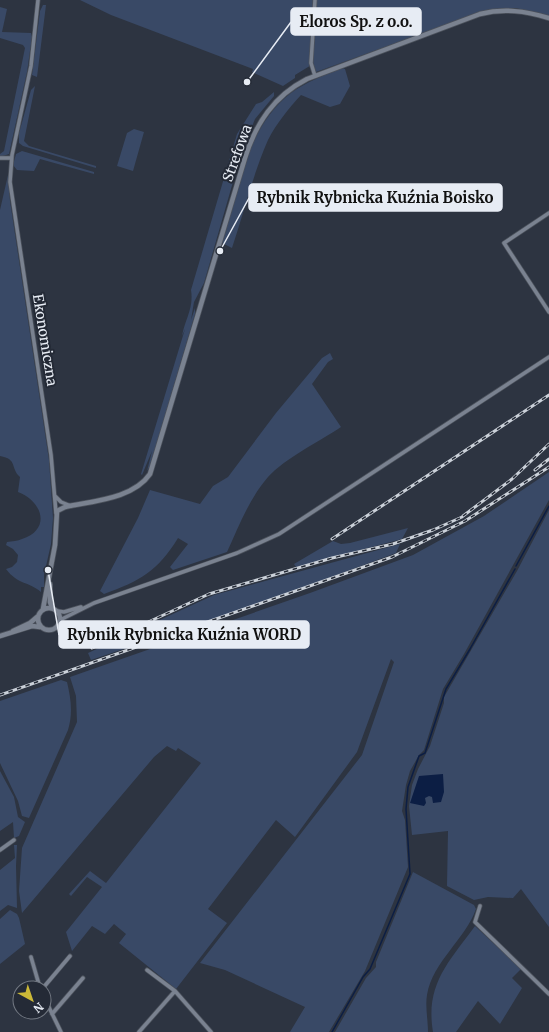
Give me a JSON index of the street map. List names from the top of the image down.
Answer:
{
  "streets": {
    "street": ["Strefowa", "Ekonomiczna"]
  },
  "places": ["Eloros Sp. z o.o.", "Rybnik Rybnicka Kuźnia Boisko", "Rybnik Rybnicka Kuźnia WORD"],
  "north": "bottom right"
}
